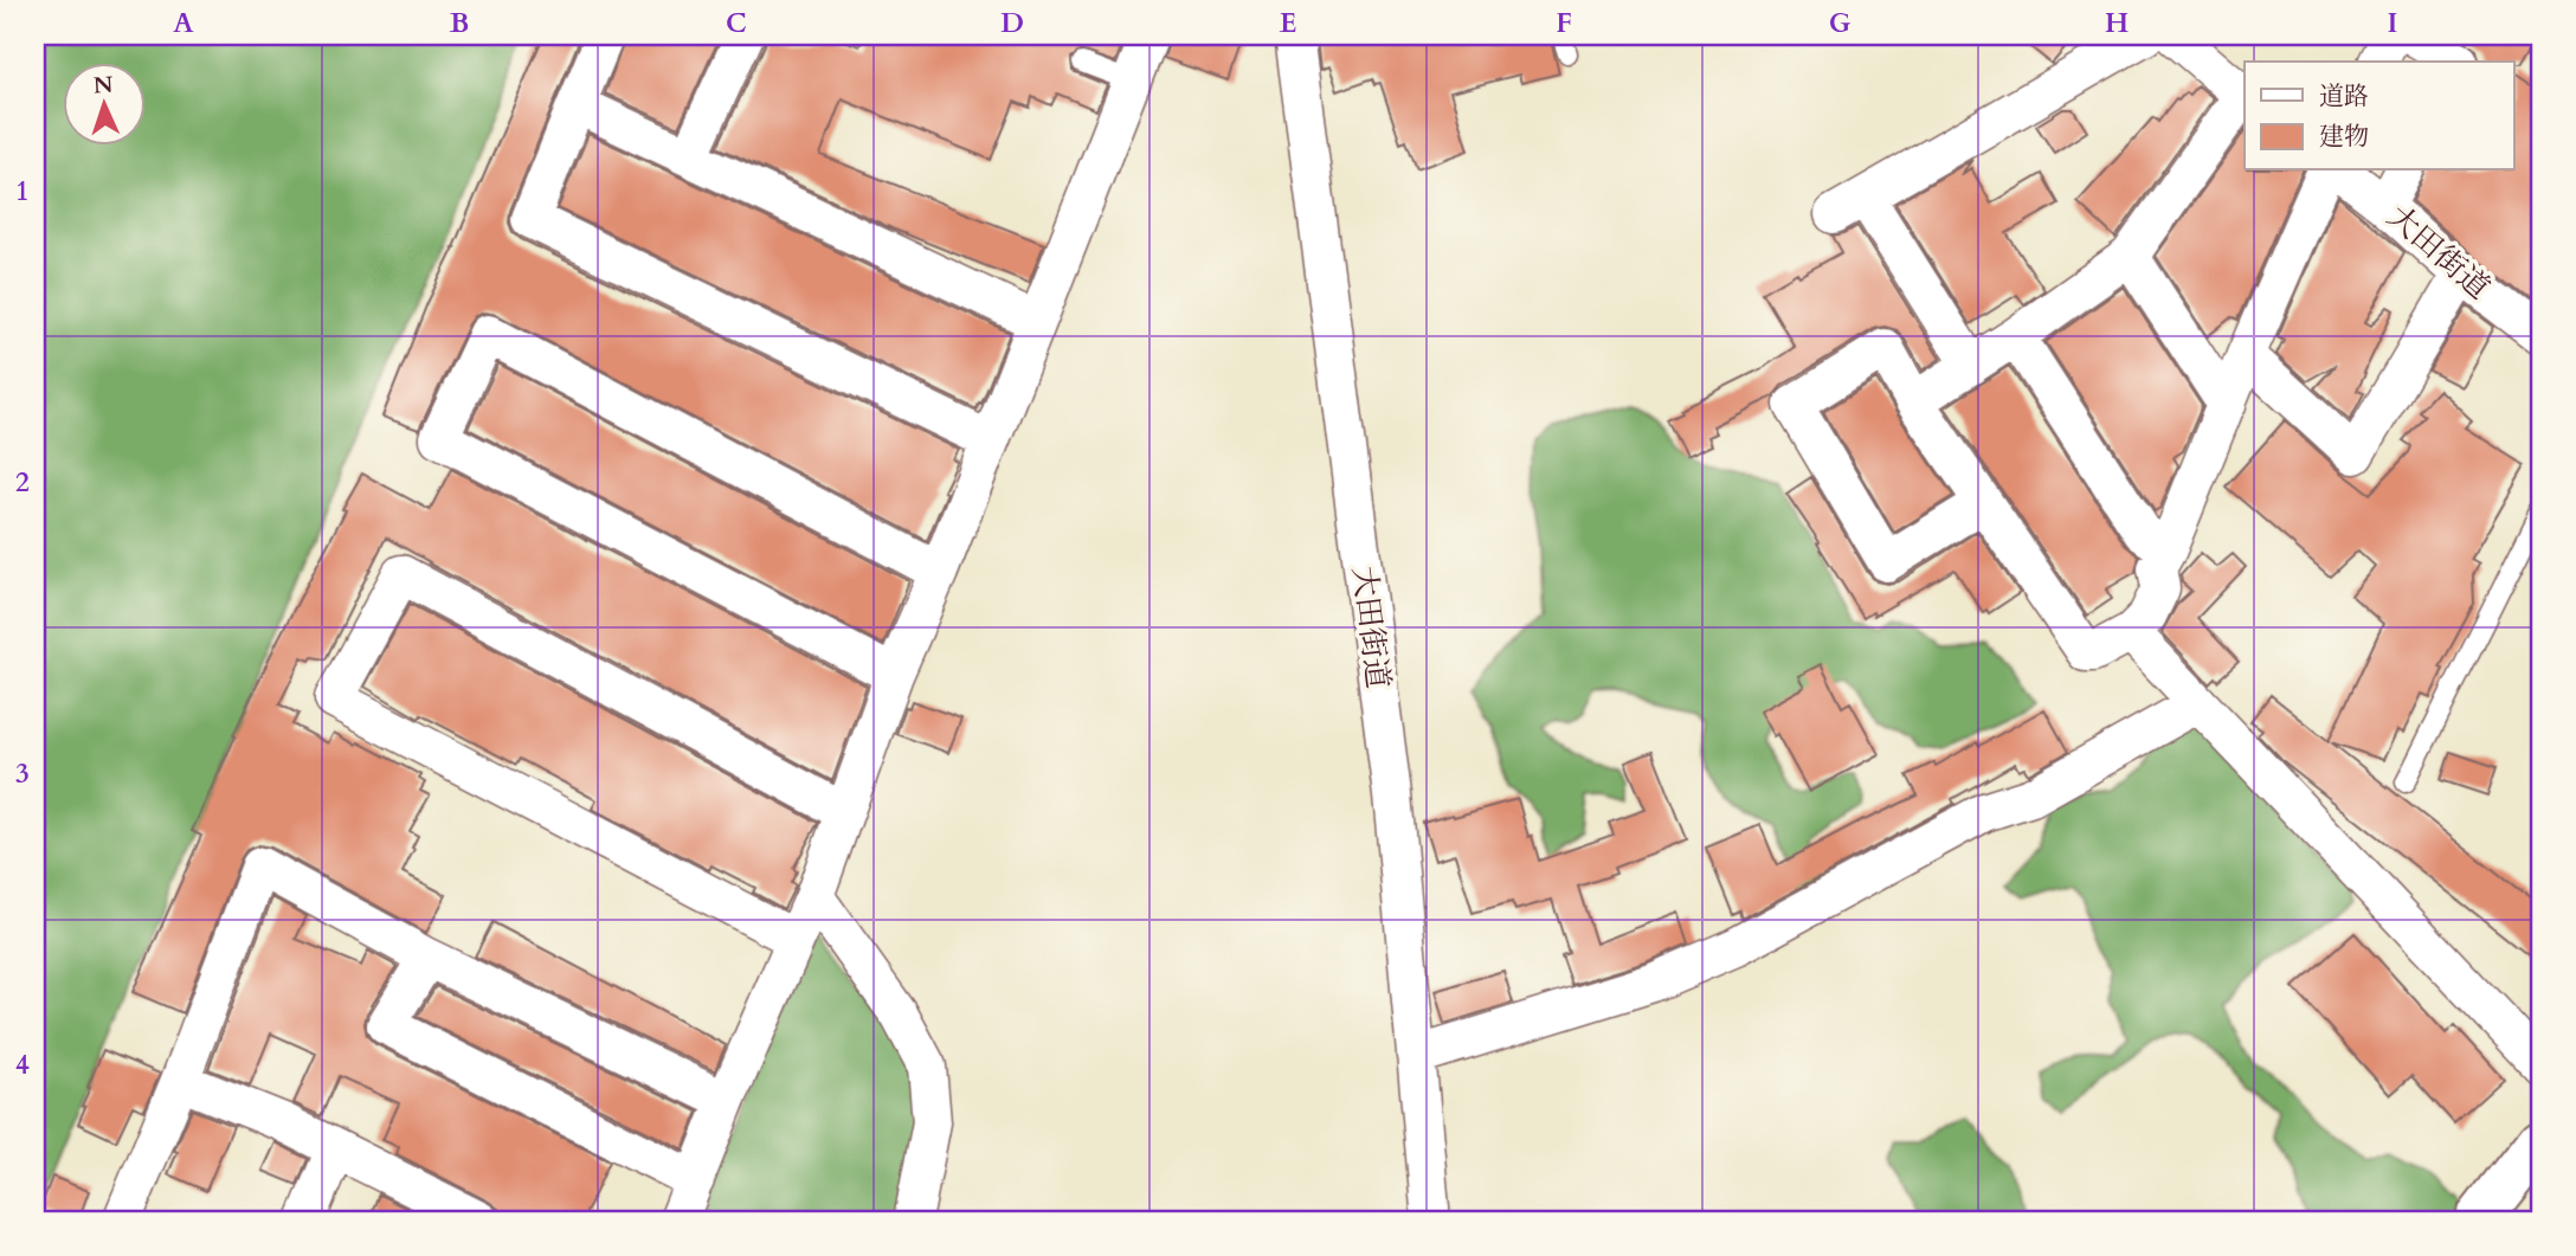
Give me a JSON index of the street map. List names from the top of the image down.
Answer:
{
  "streets": {
    "street": ["大田街道"]
  },
  "legend": ["道路", "建物"],
  "north": "top",
  "grid": {
    "columns": [
      "A",
      "B",
      "C",
      "D",
      "E",
      "F",
      "G",
      "H",
      "I"
    ],
    "rows": [
      "1",
      "2",
      "3",
      "4"
    ]
  }
}
